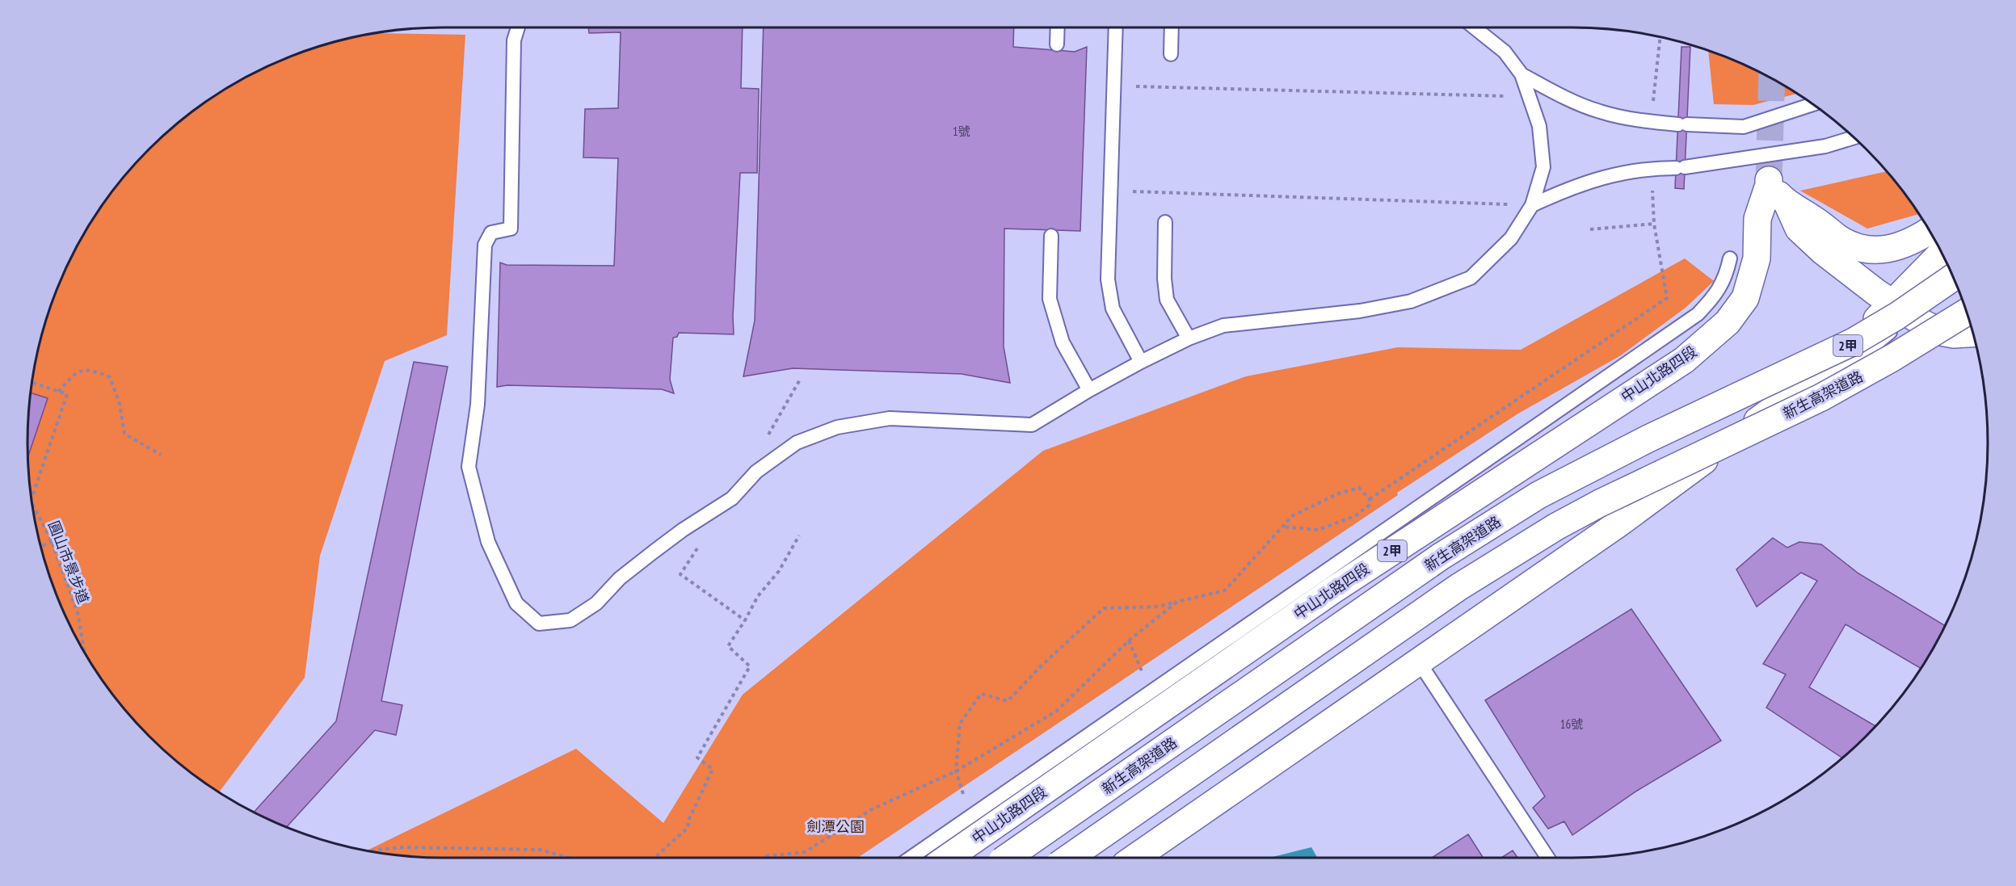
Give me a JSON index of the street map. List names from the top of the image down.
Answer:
{
  "streets": {
    "main road": ["2甲", "中山北路四段", "新生高架道路"],
    "path": ["圓山市景步道"]
  },
  "parks": ["劍潭公園"],
  "house_numbers": ["1號", "16號"]
}
